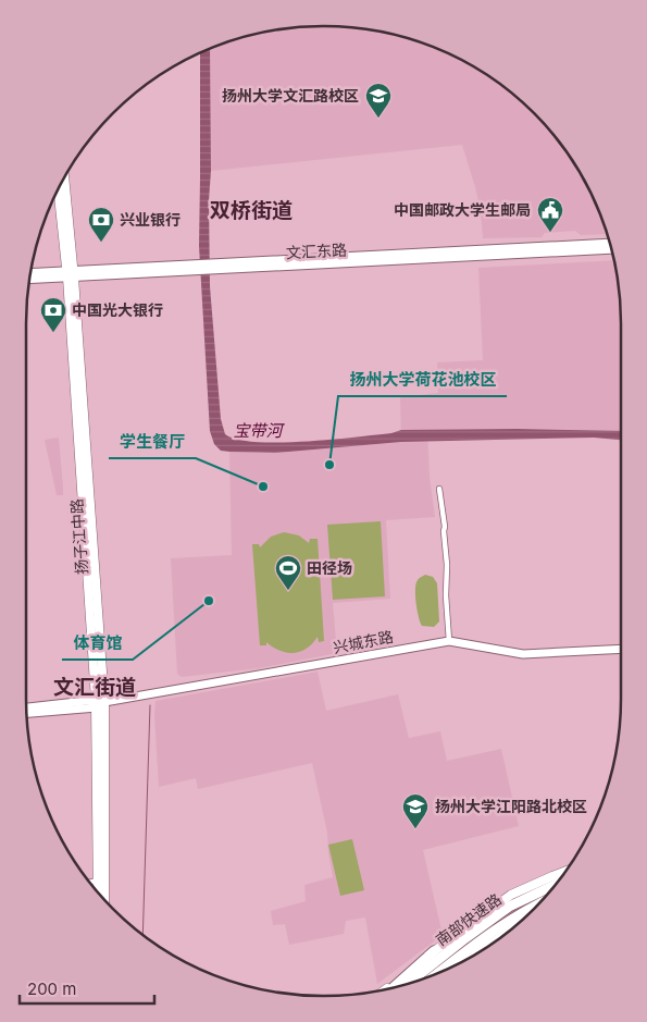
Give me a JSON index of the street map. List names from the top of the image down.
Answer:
{
  "streets": {
    "highway": ["南部快速路"],
    "main road": ["文汇东路", "扬子江中路", "兴城东路"]
  },
  "crossings": [
    ["文汇东路", "扬子江中路"],
    ["扬子江中路", "兴城东路"]
  ],
  "districts": ["双桥街道", "文汇街道"],
  "water": ["宝带河"],
  "places": {
    "school or university": ["扬州大学文汇路校区", "扬州大学江阳路北校区"],
    "public building": ["中国邮政大学生邮局"],
    "bank": ["兴业银行", "中国光大银行"],
    "other": ["扬州大学荷花池校区", "学生餐厅", "体育馆"],
    "sports": ["田径场"]
  },
  "scale_bar": "200 m"
}
